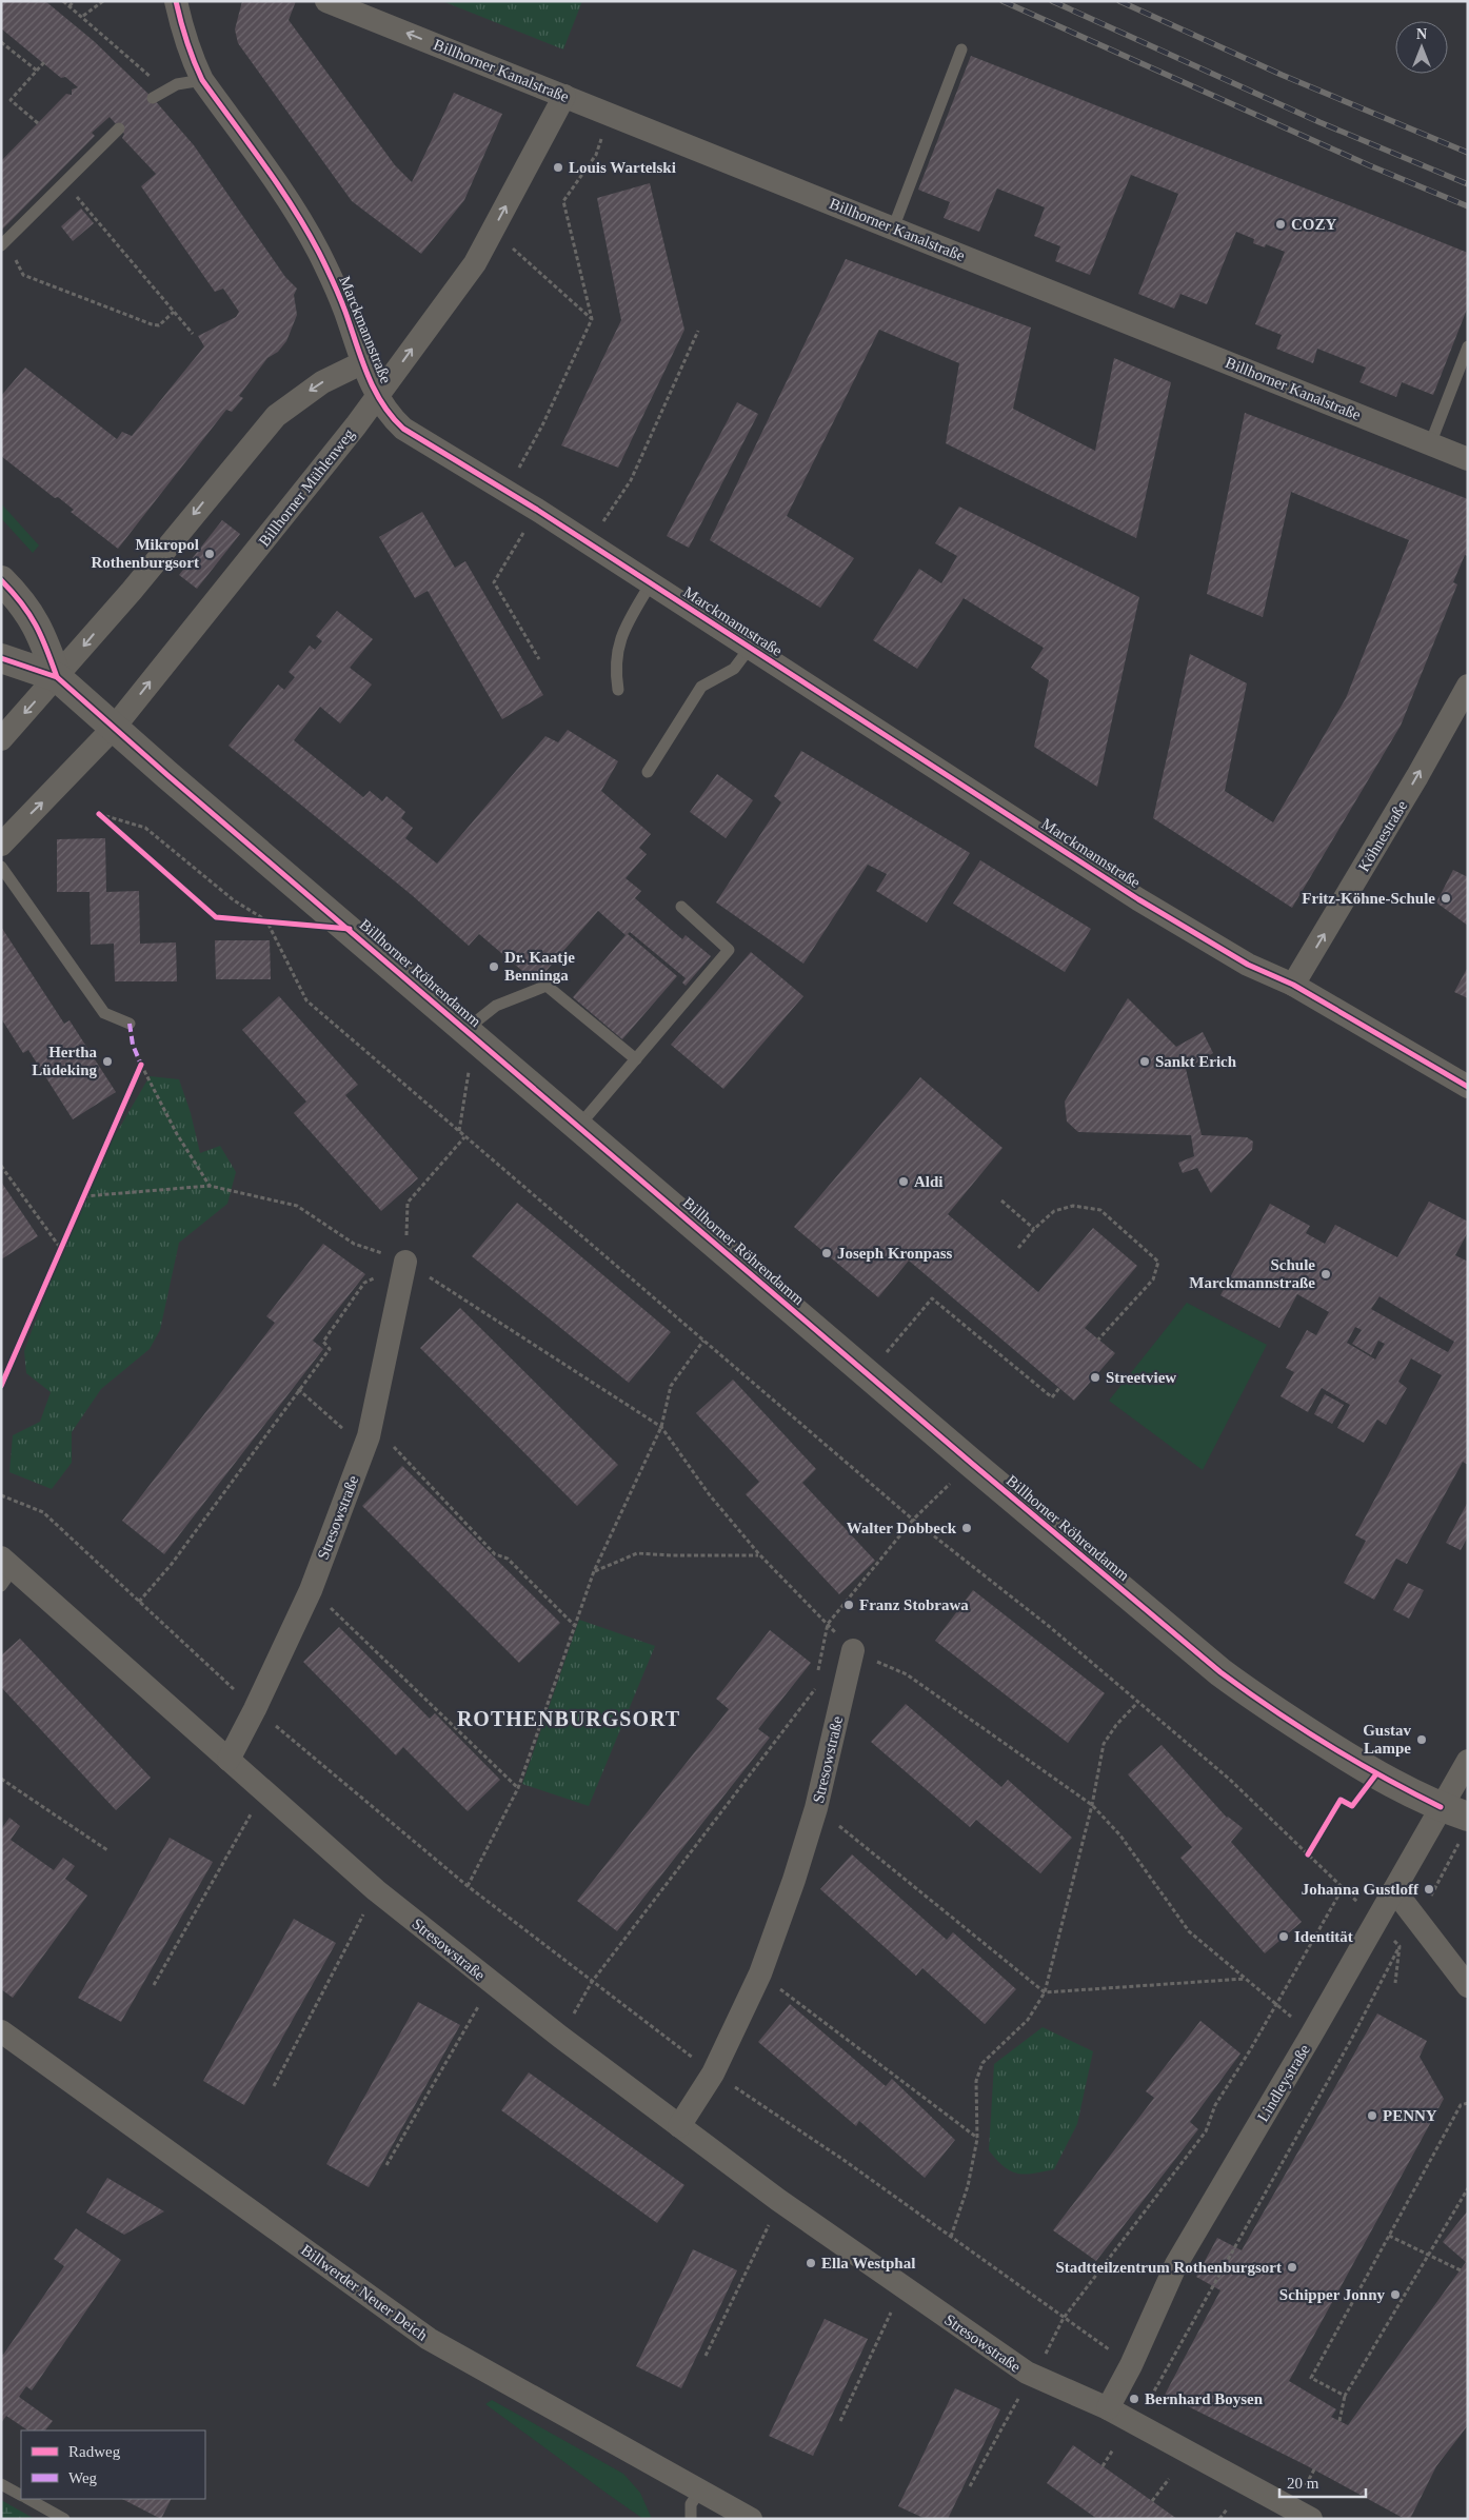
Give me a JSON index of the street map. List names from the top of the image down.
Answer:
{
  "streets": {
    "street": [
      "Billhorner Kanalstraße",
      "Marckmannstraße",
      "Billhorner Mühlenweg",
      "Köhnestraße",
      "Billhorner Röhrendamm",
      "Stresowstraße",
      "Lindleystraße",
      "Billwerder Neuer Deich"
    ]
  },
  "crossings": [
    ["Billhorner Kanalstraße", "Billhorner Mühlenweg"],
    ["Marckmannstraße", "Billhorner Mühlenweg"],
    ["Marckmannstraße", "Köhnestraße"],
    ["Billhorner Mühlenweg", "Billhorner Röhrendamm"],
    ["Billhorner Röhrendamm", "Lindleystraße"],
    ["Stresowstraße", "Lindleystraße"]
  ],
  "one_way": ["Köhnestraße"],
  "districts": ["ROTHENBURGSORT"],
  "places": [
    "Louis Wartelski",
    "COZY",
    "Mikropol Rothenburgsort",
    "Fritz-Köhne-Schule",
    "Dr. Kaatje Benninga",
    "Hertha Lüdeking",
    "Sankt Erich",
    "Aldi",
    "Joseph Kronpass",
    "Schule Marckmannstraße",
    "Streetview",
    "Walter Dobbeck",
    "Franz Stobrawa",
    "Gustav Lampe",
    "Johanna Gustloff",
    "Identität",
    "PENNY",
    "Ella Westphal",
    "Stadtteilzentrum Rothenburgsort",
    "Schipper Jonny",
    "Bernhard Boysen"
  ],
  "legend": ["Radweg", "Weg"],
  "scale_bar": "20 m",
  "north": "top"
}
